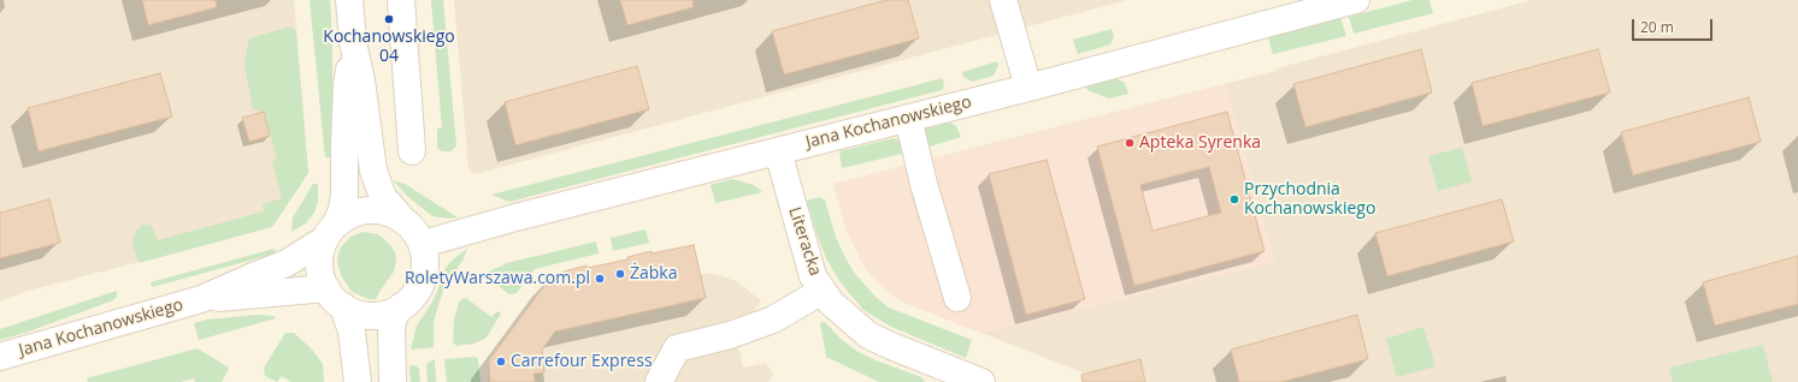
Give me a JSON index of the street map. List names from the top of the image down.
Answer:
{
  "streets": {
    "street": ["Jana Kochanowskiego", "Literacka"]
  },
  "crossings": [
    ["Jana Kochanowskiego", "Literacka"]
  ],
  "places": [
    "Kochanowskiego 04",
    "Apteka Syrenka",
    "Przychodnia Kochanowskiego",
    "Żabka",
    "RoletyWarszawa.com.pl",
    "Carrefour Express"
  ],
  "scale_bar": "20 m"
}
